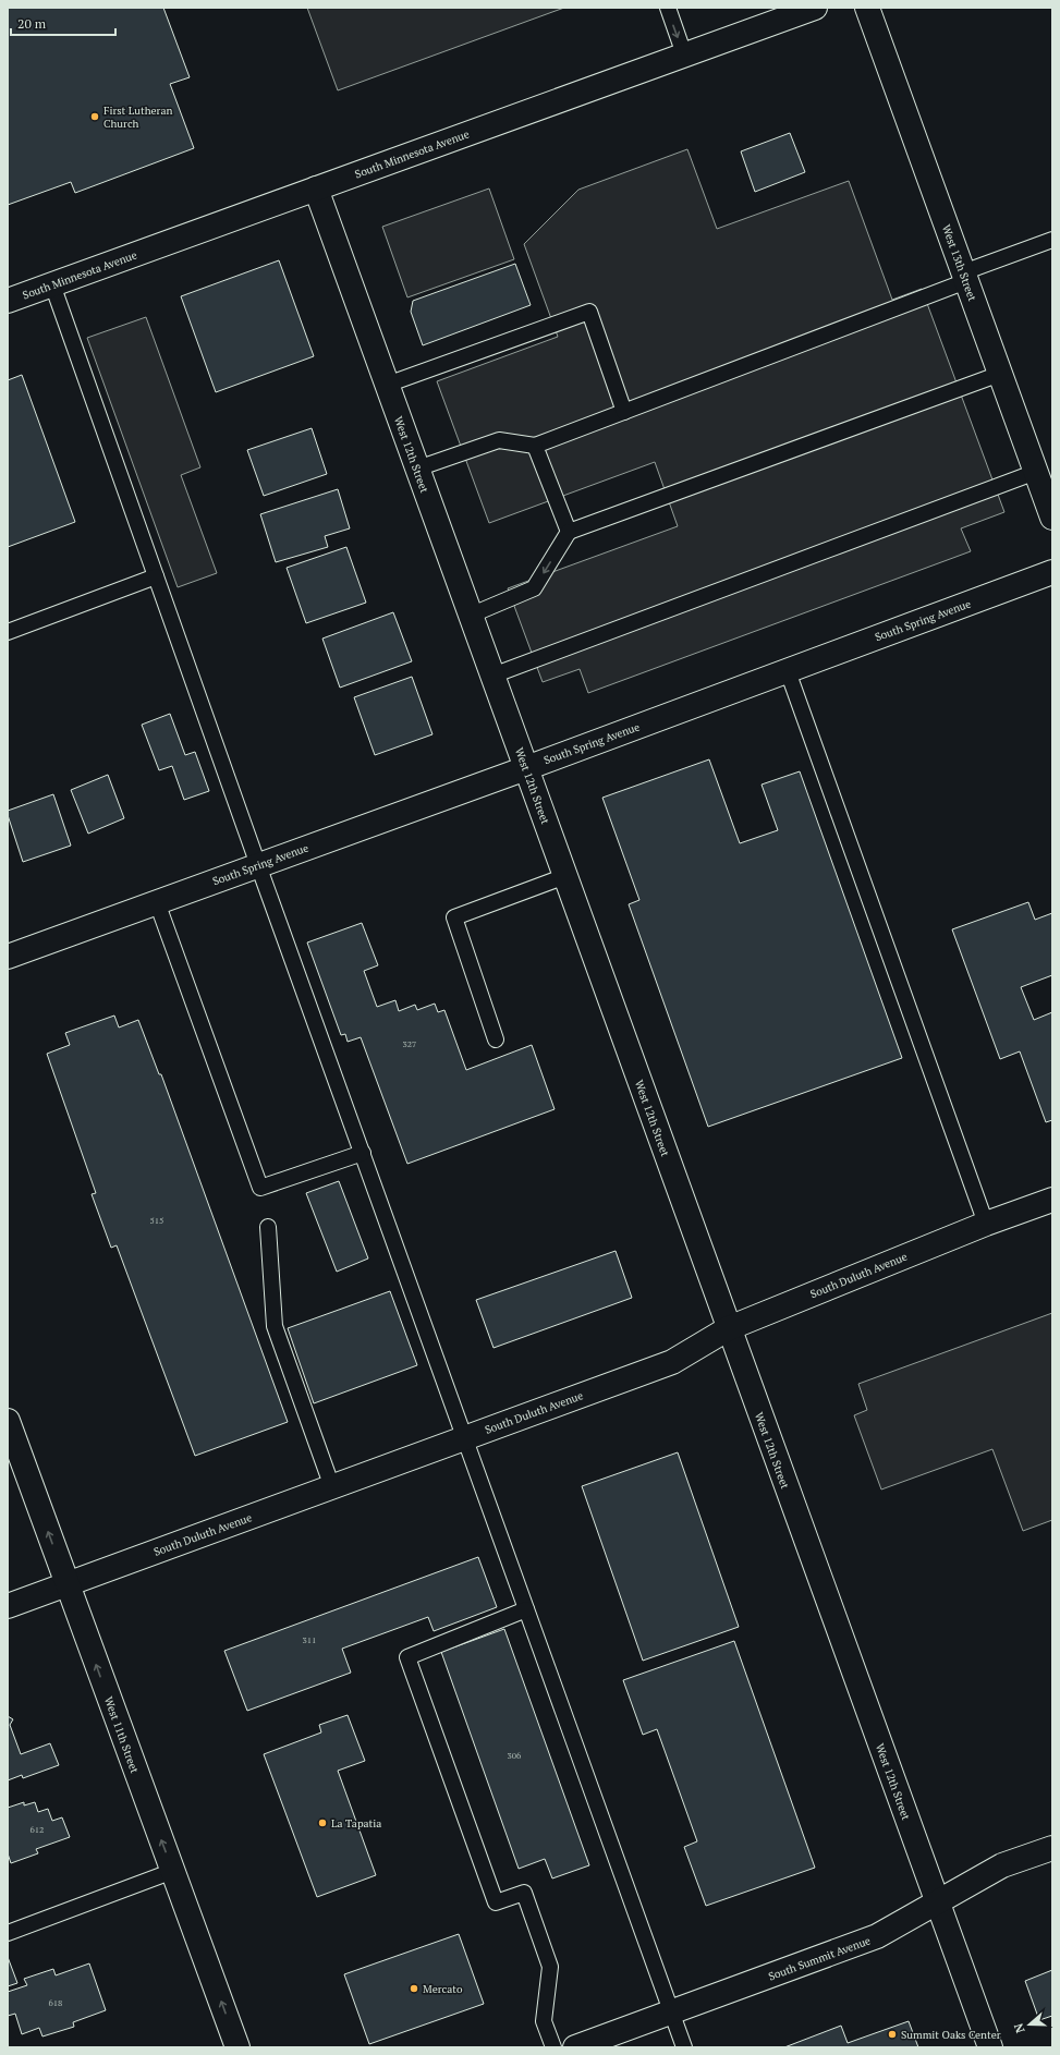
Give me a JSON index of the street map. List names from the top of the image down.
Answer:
{
  "streets": {
    "street": [
      "South Minnesota Avenue",
      "West 13th Street",
      "West 12th Street",
      "South Spring Avenue",
      "South Duluth Avenue",
      "West 11th Street",
      "South Summit Avenue"
    ]
  },
  "crossings": [
    ["South Minnesota Avenue", "West 12th Street"],
    ["West 12th Street", "South Spring Avenue"],
    ["West 12th Street", "South Duluth Avenue"],
    ["West 12th Street", "South Summit Avenue"],
    ["South Duluth Avenue", "West 11th Street"]
  ],
  "one_way": ["West 11th Street"],
  "places": [
    "First Lutheran Church",
    "La Tapatia",
    "Mercato",
    "Summit Oaks Center"
  ],
  "house_numbers": [
    "327",
    "515",
    "311",
    "306",
    "612",
    "618"
  ],
  "scale_bar": "20 m",
  "north": "left"
}
